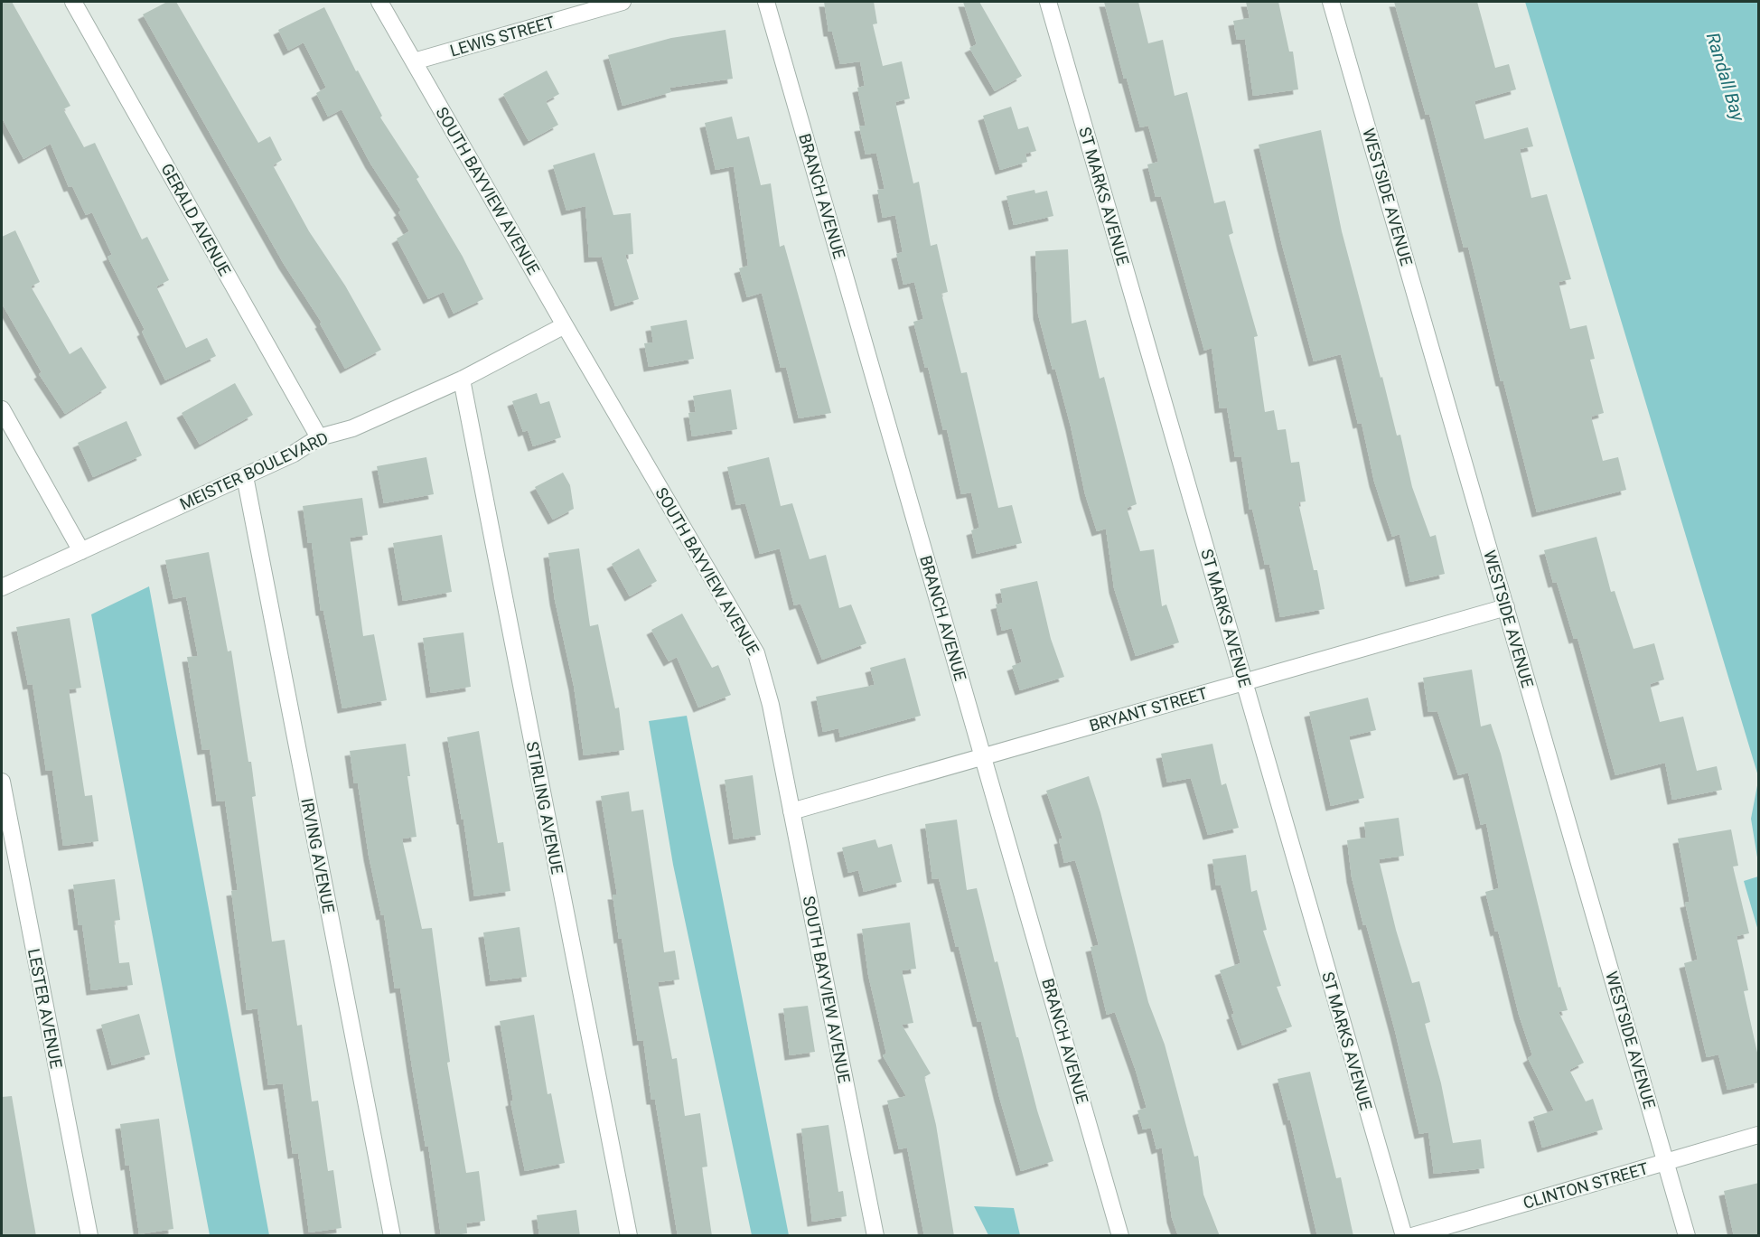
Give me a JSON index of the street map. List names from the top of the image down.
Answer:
{
  "streets": {
    "street": [
      "LEWIS STREET",
      "SOUTH BAYVIEW AVENUE",
      "BRANCH AVENUE",
      "ST MARKS AVENUE",
      "WESTSIDE AVENUE",
      "GERALD AVENUE",
      "MEISTER BOULEVARD",
      "BRYANT STREET",
      "STIRLING AVENUE",
      "IRVING AVENUE",
      "LESTER AVENUE",
      "CLINTON STREET"
    ]
  },
  "crossings": [
    ["LEWIS STREET", "SOUTH BAYVIEW AVENUE"],
    ["SOUTH BAYVIEW AVENUE", "MEISTER BOULEVARD"],
    ["SOUTH BAYVIEW AVENUE", "BRYANT STREET"],
    ["BRANCH AVENUE", "BRYANT STREET"],
    ["ST MARKS AVENUE", "BRYANT STREET"],
    ["WESTSIDE AVENUE", "BRYANT STREET"],
    ["WESTSIDE AVENUE", "CLINTON STREET"],
    ["GERALD AVENUE", "MEISTER BOULEVARD"],
    ["MEISTER BOULEVARD", "STIRLING AVENUE"],
    ["MEISTER BOULEVARD", "IRVING AVENUE"]
  ],
  "water": ["Randall Bay"]
}
